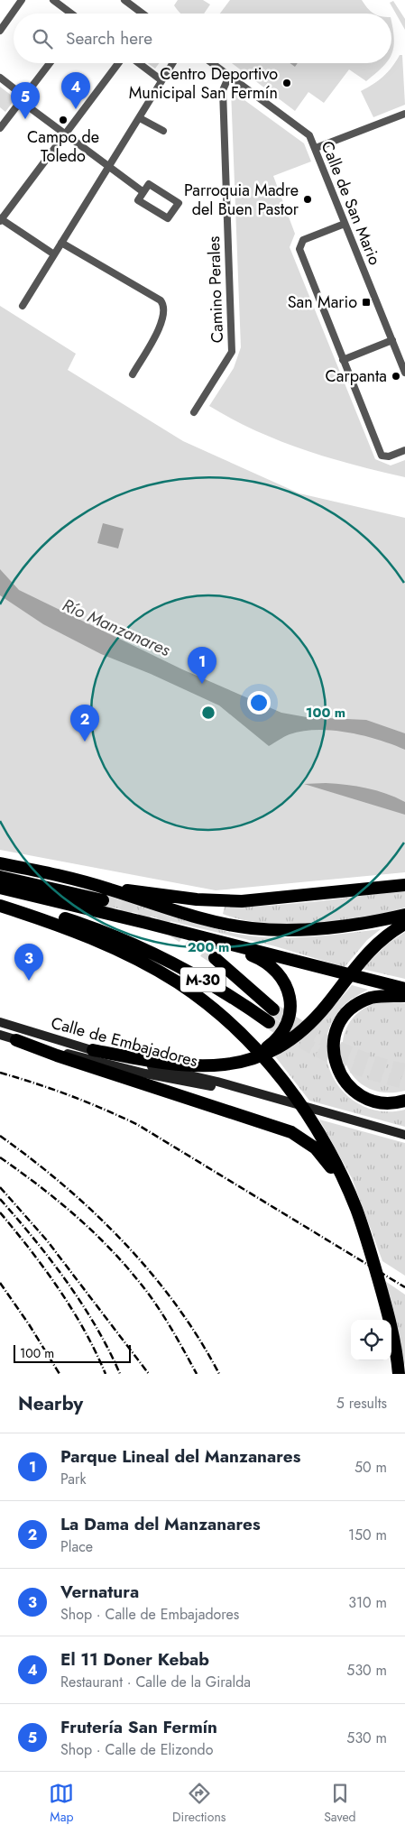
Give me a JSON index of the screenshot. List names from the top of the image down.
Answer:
{
  "streets": {
    "highway": ["M-30"],
    "main road": ["Calle de Embajadores"],
    "street": ["Calle de San Mario", "Camino Perales"]
  },
  "crossings": [
    ["Calle de San Mario", "Camino Perales"]
  ],
  "water": ["Río Manzanares"],
  "places": {
    "other": [
      "Centro Deportivo Municipal San Fermín",
      "Campo de Toledo",
      "Parroquia Madre del Buen Pastor",
      "Carpanta"
    ],
    "transit": ["San Mario"]
  },
  "scale_bar": "100 m",
  "page": {
    "search": "Search here",
    "pins": [
      "4",
      "5",
      "1",
      "2",
      "3"
    ],
    "scale": "100 m",
    "heading": ["Nearby", "5 results"],
    "list": [
      {
        "mark": "1",
        "name": "Parque Lineal del Manzanares",
        "note": "Park",
        "value": "50 m"
      },
      {
        "mark": "2",
        "name": "La Dama del Manzanares",
        "note": "Place",
        "value": "150 m"
      },
      {
        "mark": "3",
        "name": "Vernatura",
        "note": "Shop · Calle de Embajadores",
        "value": "310 m"
      },
      {
        "mark": "4",
        "name": "El 11 Doner Kebab",
        "note": "Restaurant · Calle de la Giralda",
        "value": "530 m"
      },
      {
        "mark": "5",
        "name": "Frutería San Fermín",
        "note": "Shop · Calle de Elizondo",
        "value": "530 m"
      }
    ],
    "nav": ["Map", "Directions", "Saved"]
  },
  "rings": ["100 m", "200 m"]
}
